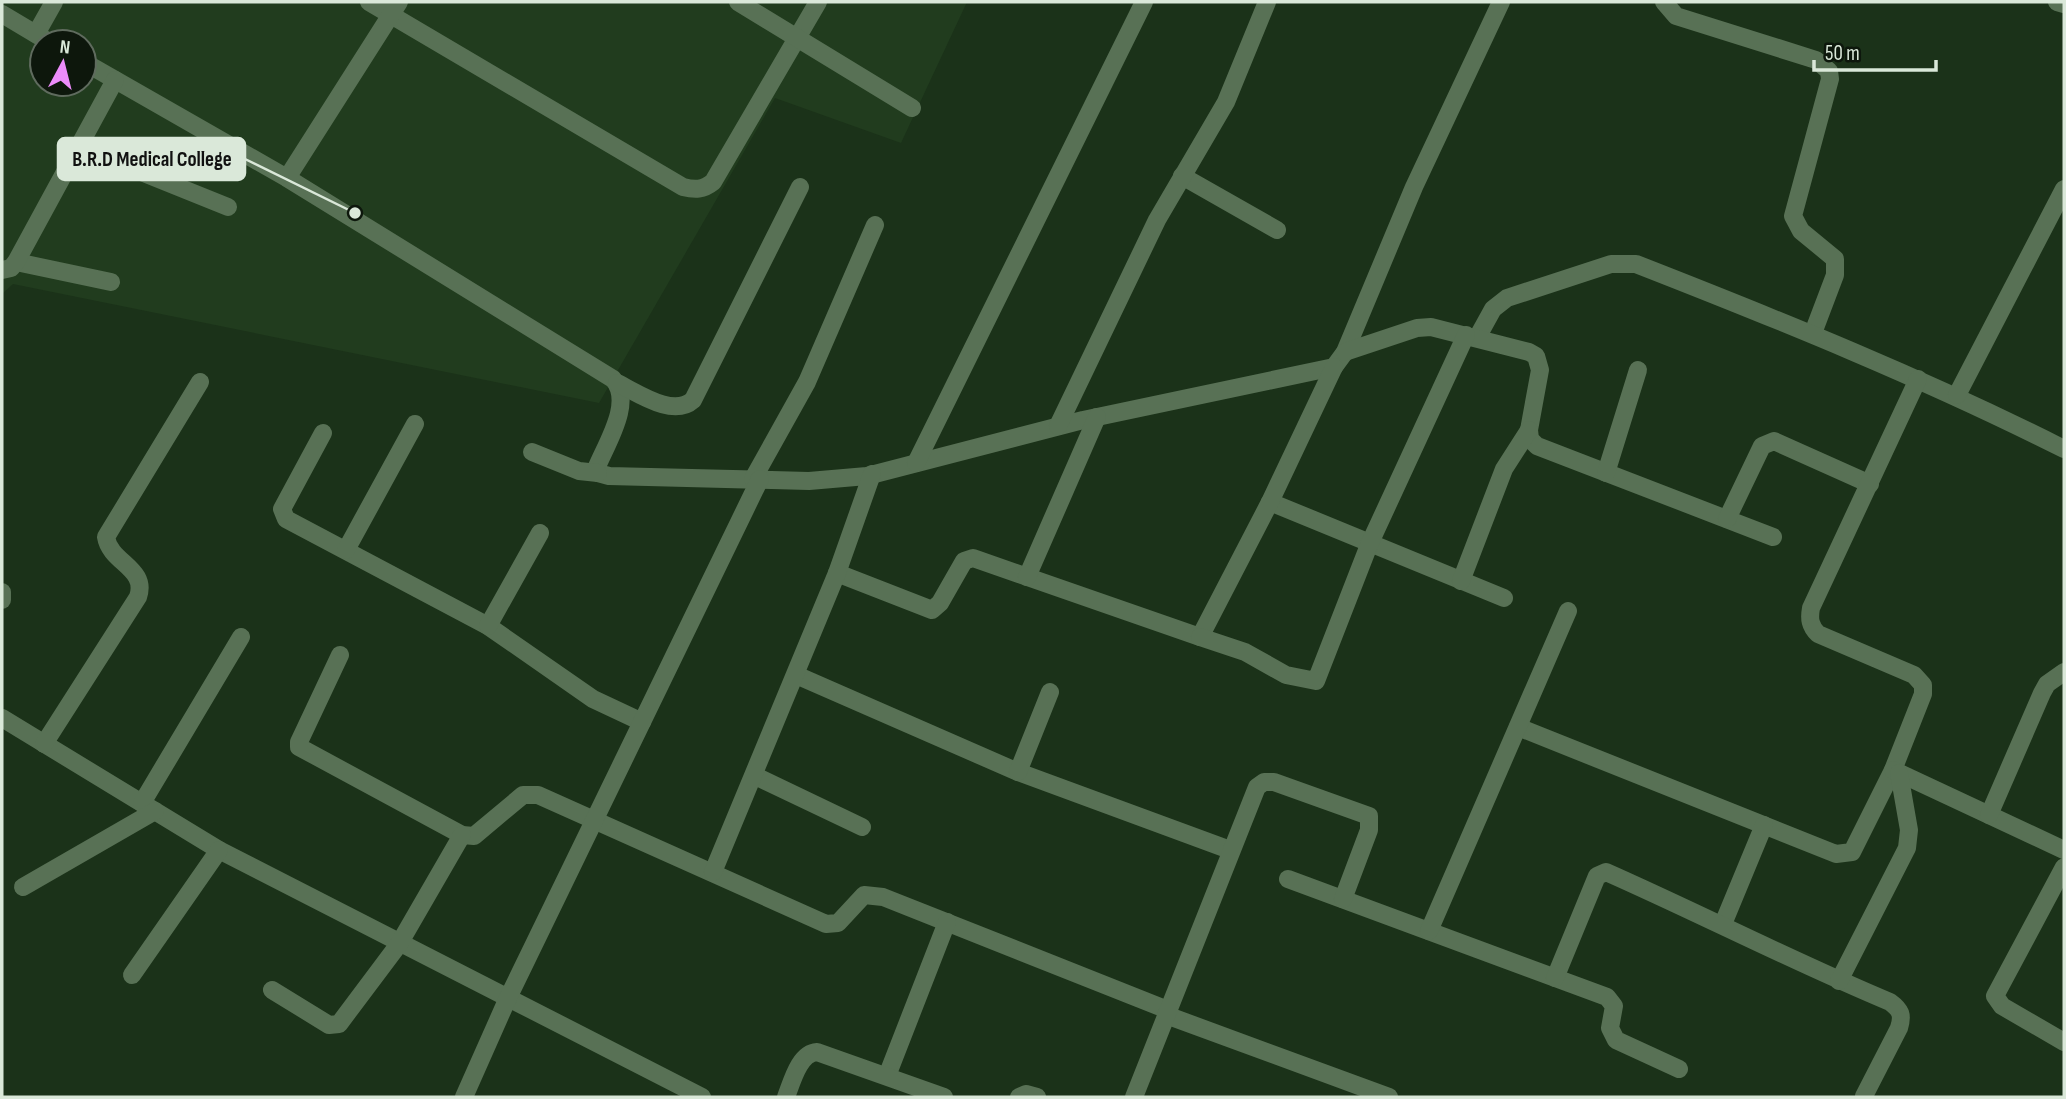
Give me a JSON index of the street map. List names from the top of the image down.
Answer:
{
  "places": ["B.R.D Medical College"],
  "scale_bar": "50 m",
  "north": "top"
}
